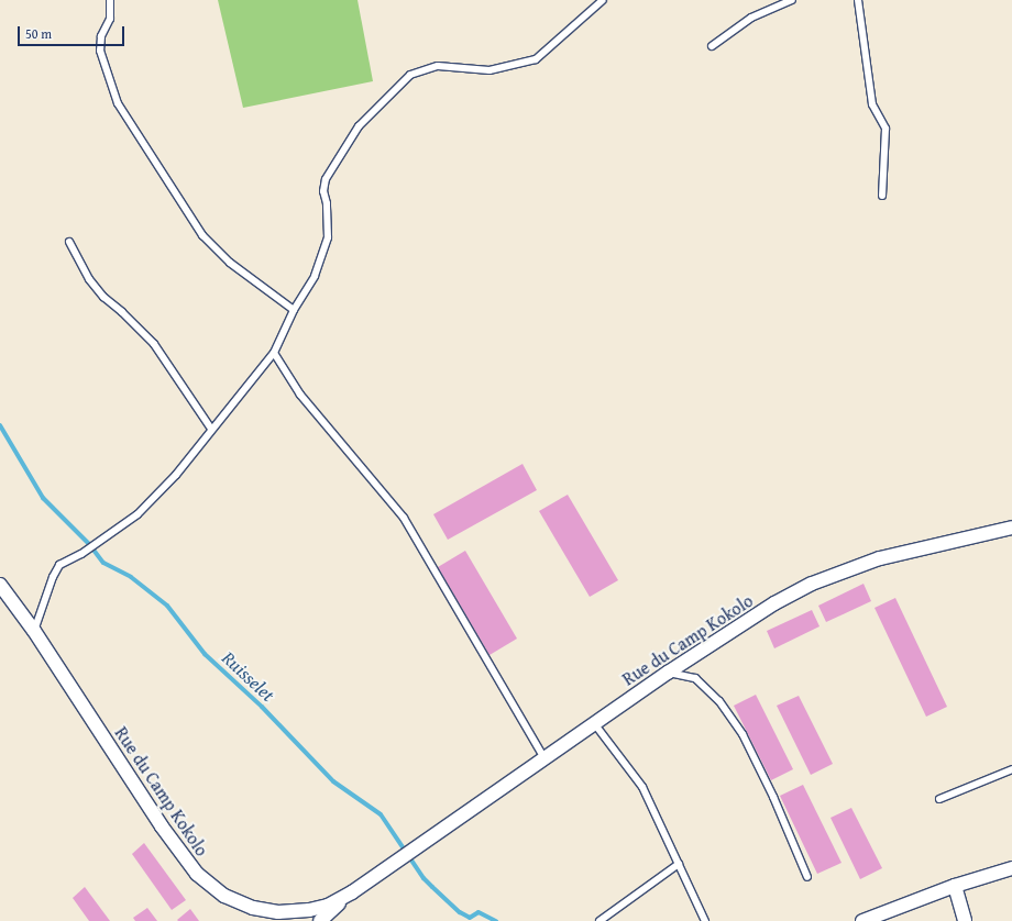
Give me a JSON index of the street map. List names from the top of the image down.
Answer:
{
  "streets": {
    "street": ["Rue du Camp Kokolo"]
  },
  "water": ["Ruisselet"],
  "scale_bar": "50 m"
}
